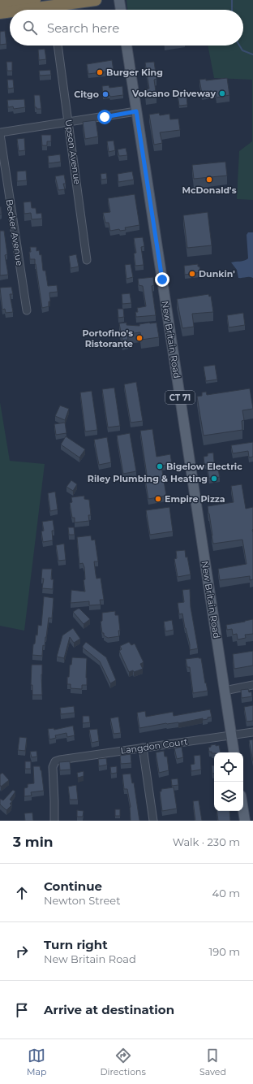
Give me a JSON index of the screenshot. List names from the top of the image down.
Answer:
{
  "streets": {
    "main road": ["New Britain Road", "CT 71"],
    "street": ["Upson Avenue", "Becker Avenue", "Langdon Court"]
  },
  "crossings": [
    ["New Britain Road", "Langdon Court"]
  ],
  "places": [
    "Burger King",
    "Volcano Driveway",
    "Citgo",
    "McDonald's",
    "Dunkin'",
    "Portofino's Ristorante",
    "Bigelow Electric",
    "Riley Plumbing & Heating",
    "Empire Pizza"
  ],
  "page": {
    "search": "Search here",
    "heading": ["3 min", "Walk · 230 m"],
    "list": [
      ["Continue", "Newton Street", "40 m"],
      ["Turn right", "New Britain Road", "190 m"],
      "Arrive at destination"
    ],
    "nav": ["Map", "Directions", "Saved"]
  }
}
